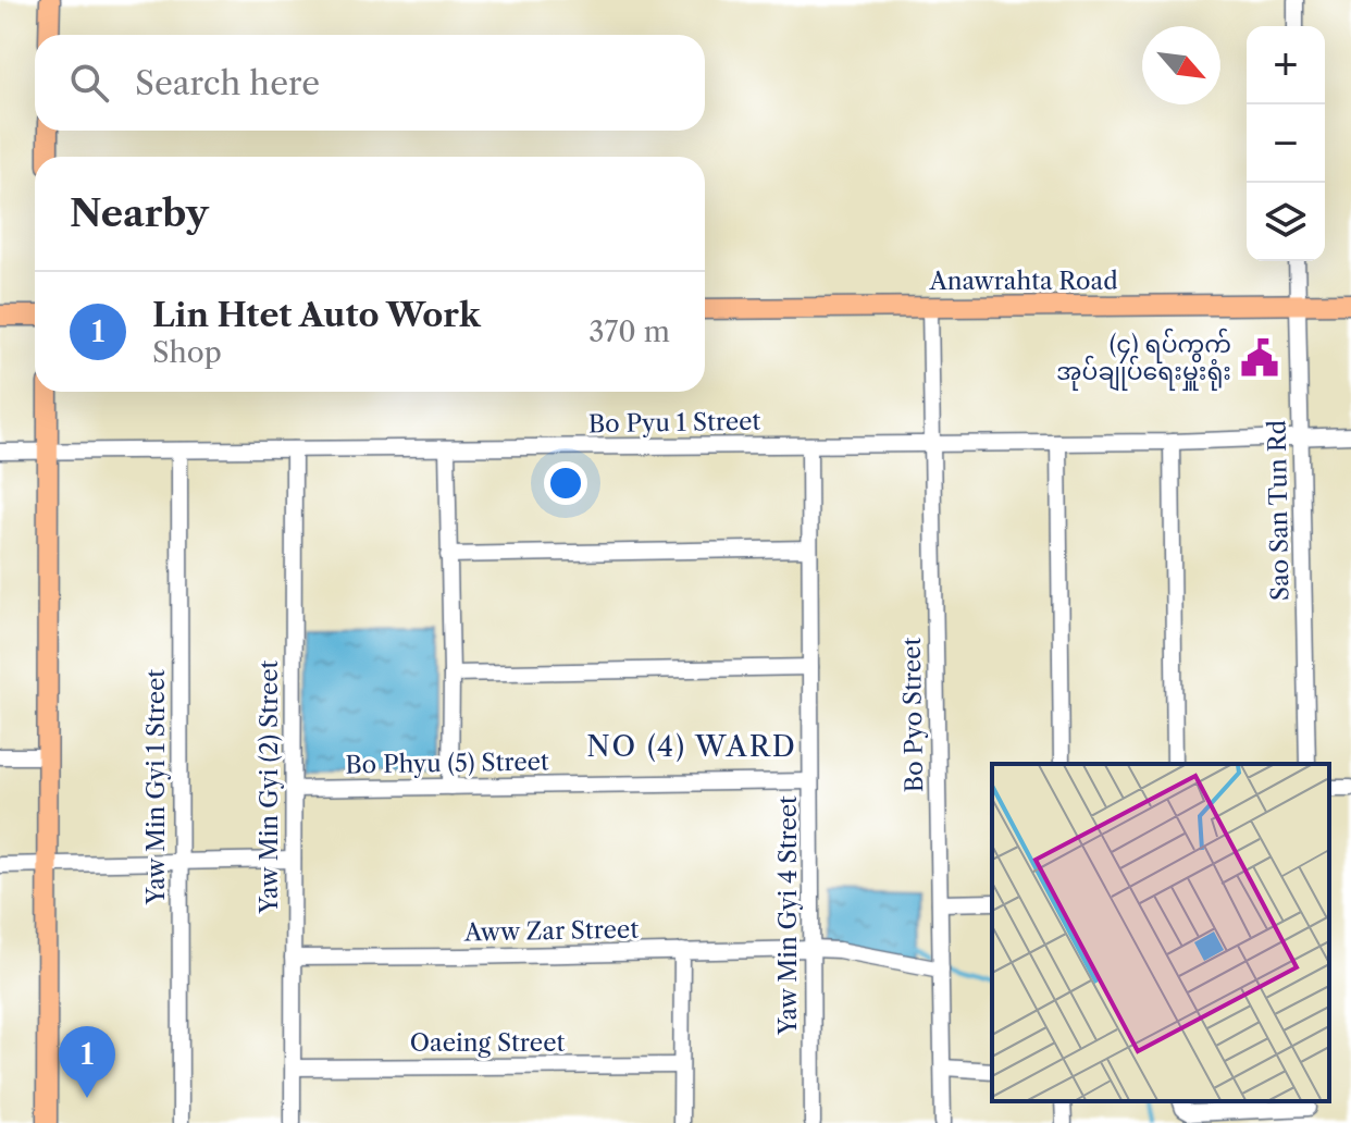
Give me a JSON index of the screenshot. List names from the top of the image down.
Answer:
{
  "streets": {
    "main road": ["Anawrahta Road"],
    "street": [
      "Bo Pyu 1 Street",
      "Sao San Tun Rd",
      "Bo Pyo Street",
      "Bo Phyu (5) Street",
      "Yaw Min Gyi 1 Street",
      "Yaw Min Gyi (2) Street",
      "Yaw Min Gyi 4 Street",
      "Aww Zar Street",
      "Oaeing Street"
    ]
  },
  "crossings": [
    ["Anawrahta Road", "Sao San Tun Rd"],
    ["Anawrahta Road", "Bo Pyo Street"],
    ["Bo Pyu 1 Street", "Sao San Tun Rd"],
    ["Bo Pyu 1 Street", "Bo Pyo Street"],
    ["Bo Pyu 1 Street", "Yaw Min Gyi 1 Street"],
    ["Bo Pyu 1 Street", "Yaw Min Gyi (2) Street"],
    ["Bo Pyu 1 Street", "Yaw Min Gyi 4 Street"],
    ["Bo Pyo Street", "Aww Zar Street"],
    ["Bo Phyu (5) Street", "Yaw Min Gyi (2) Street"],
    ["Bo Phyu (5) Street", "Yaw Min Gyi 4 Street"],
    ["Yaw Min Gyi (2) Street", "Aww Zar Street"],
    ["Yaw Min Gyi (2) Street", "Oaeing Street"],
    ["Yaw Min Gyi 4 Street", "Aww Zar Street"]
  ],
  "districts": ["NO (4) WARD"],
  "places": {
    "public building": ["(၄) ရပ်ကွက် အုပ်ချုပ်ရေးမှူးရုံး"]
  },
  "north": "bottom right",
  "page": {
    "map_buttons": ["+", "−"],
    "search": "Search here",
    "heading": "Nearby",
    "list": [
      {
        "mark": "1",
        "name": "Lin Htet Auto Work",
        "note": "Shop",
        "value": "370 m"
      }
    ],
    "pins": "1"
  }
}
